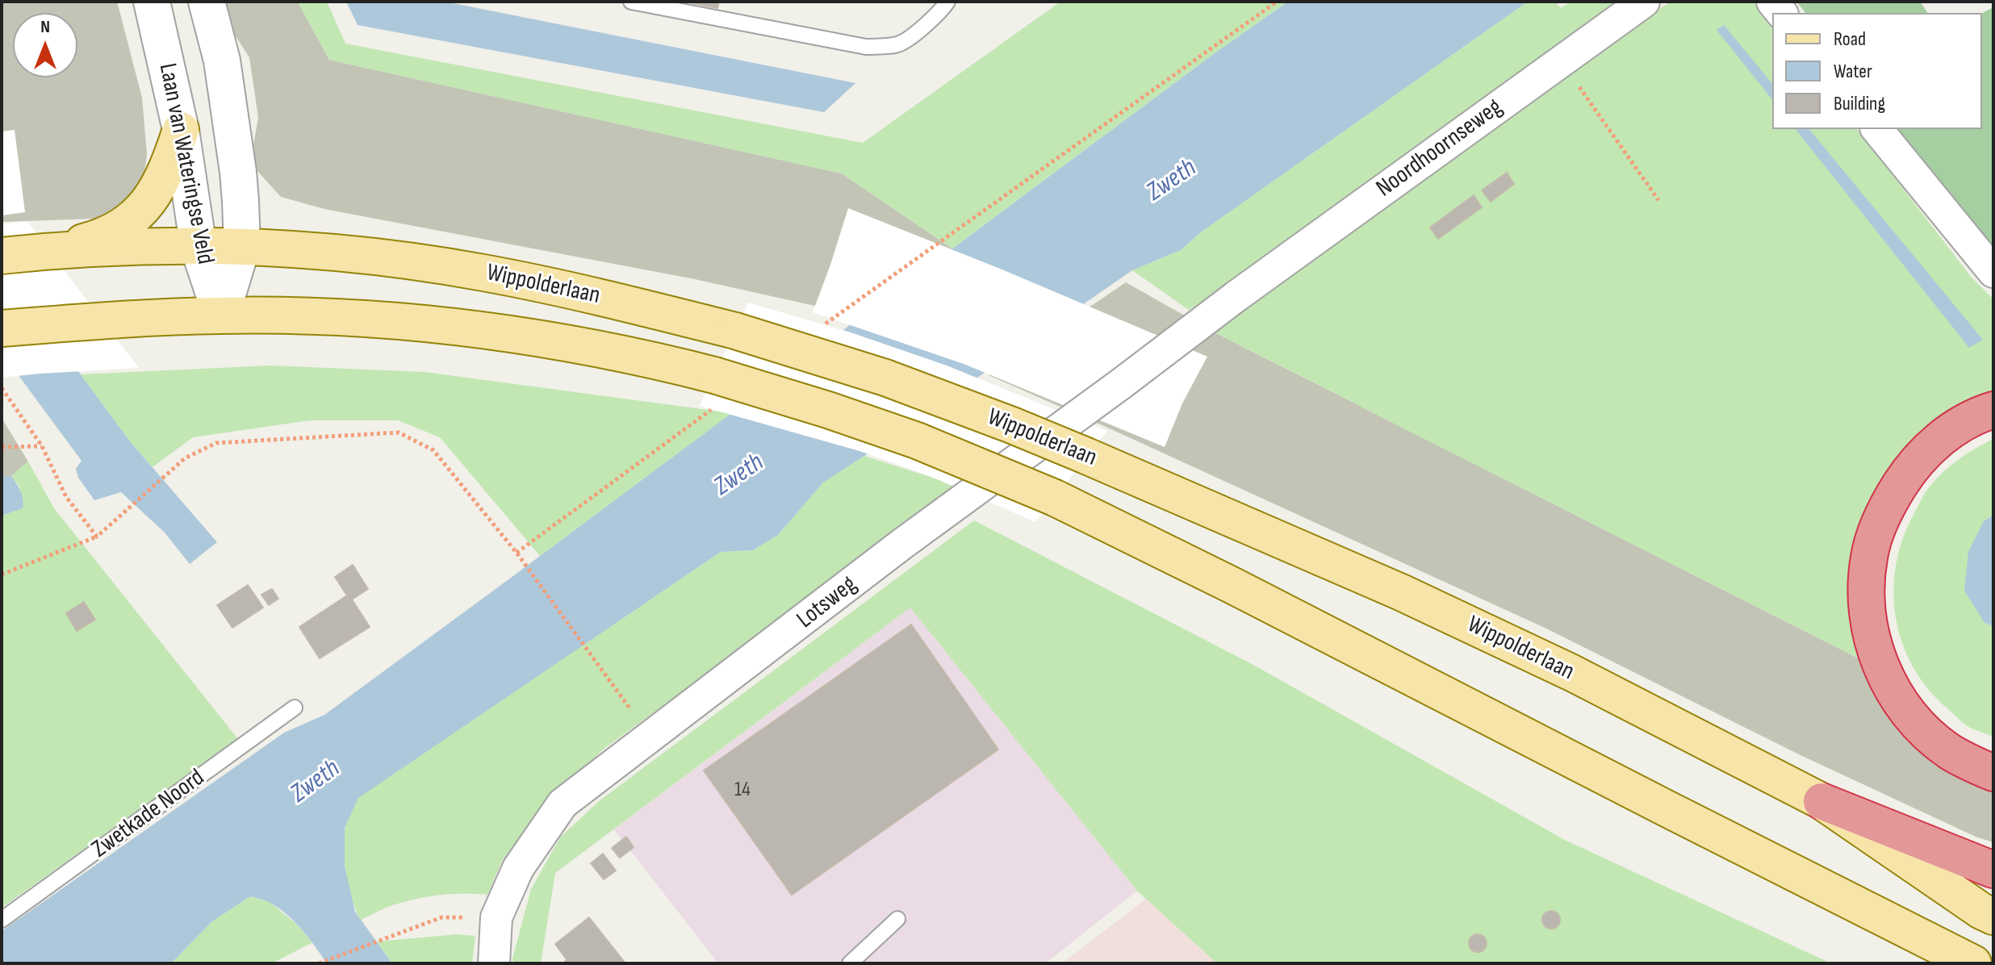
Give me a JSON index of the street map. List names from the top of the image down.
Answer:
{
  "streets": {
    "main road": ["Wippolderlaan"],
    "street": ["Noordhoornseweg", "Laan van Wateringse Veld", "Lotsweg"],
    "lane": ["Zwetkade Noord"]
  },
  "crossings": [
    ["Noordhoornseweg", "Lotsweg"],
    ["Laan van Wateringse Veld", "Wippolderlaan"]
  ],
  "water": ["Zweth"],
  "house_numbers": ["14"],
  "legend": ["Road", "Water", "Building"],
  "north": "top"
}
